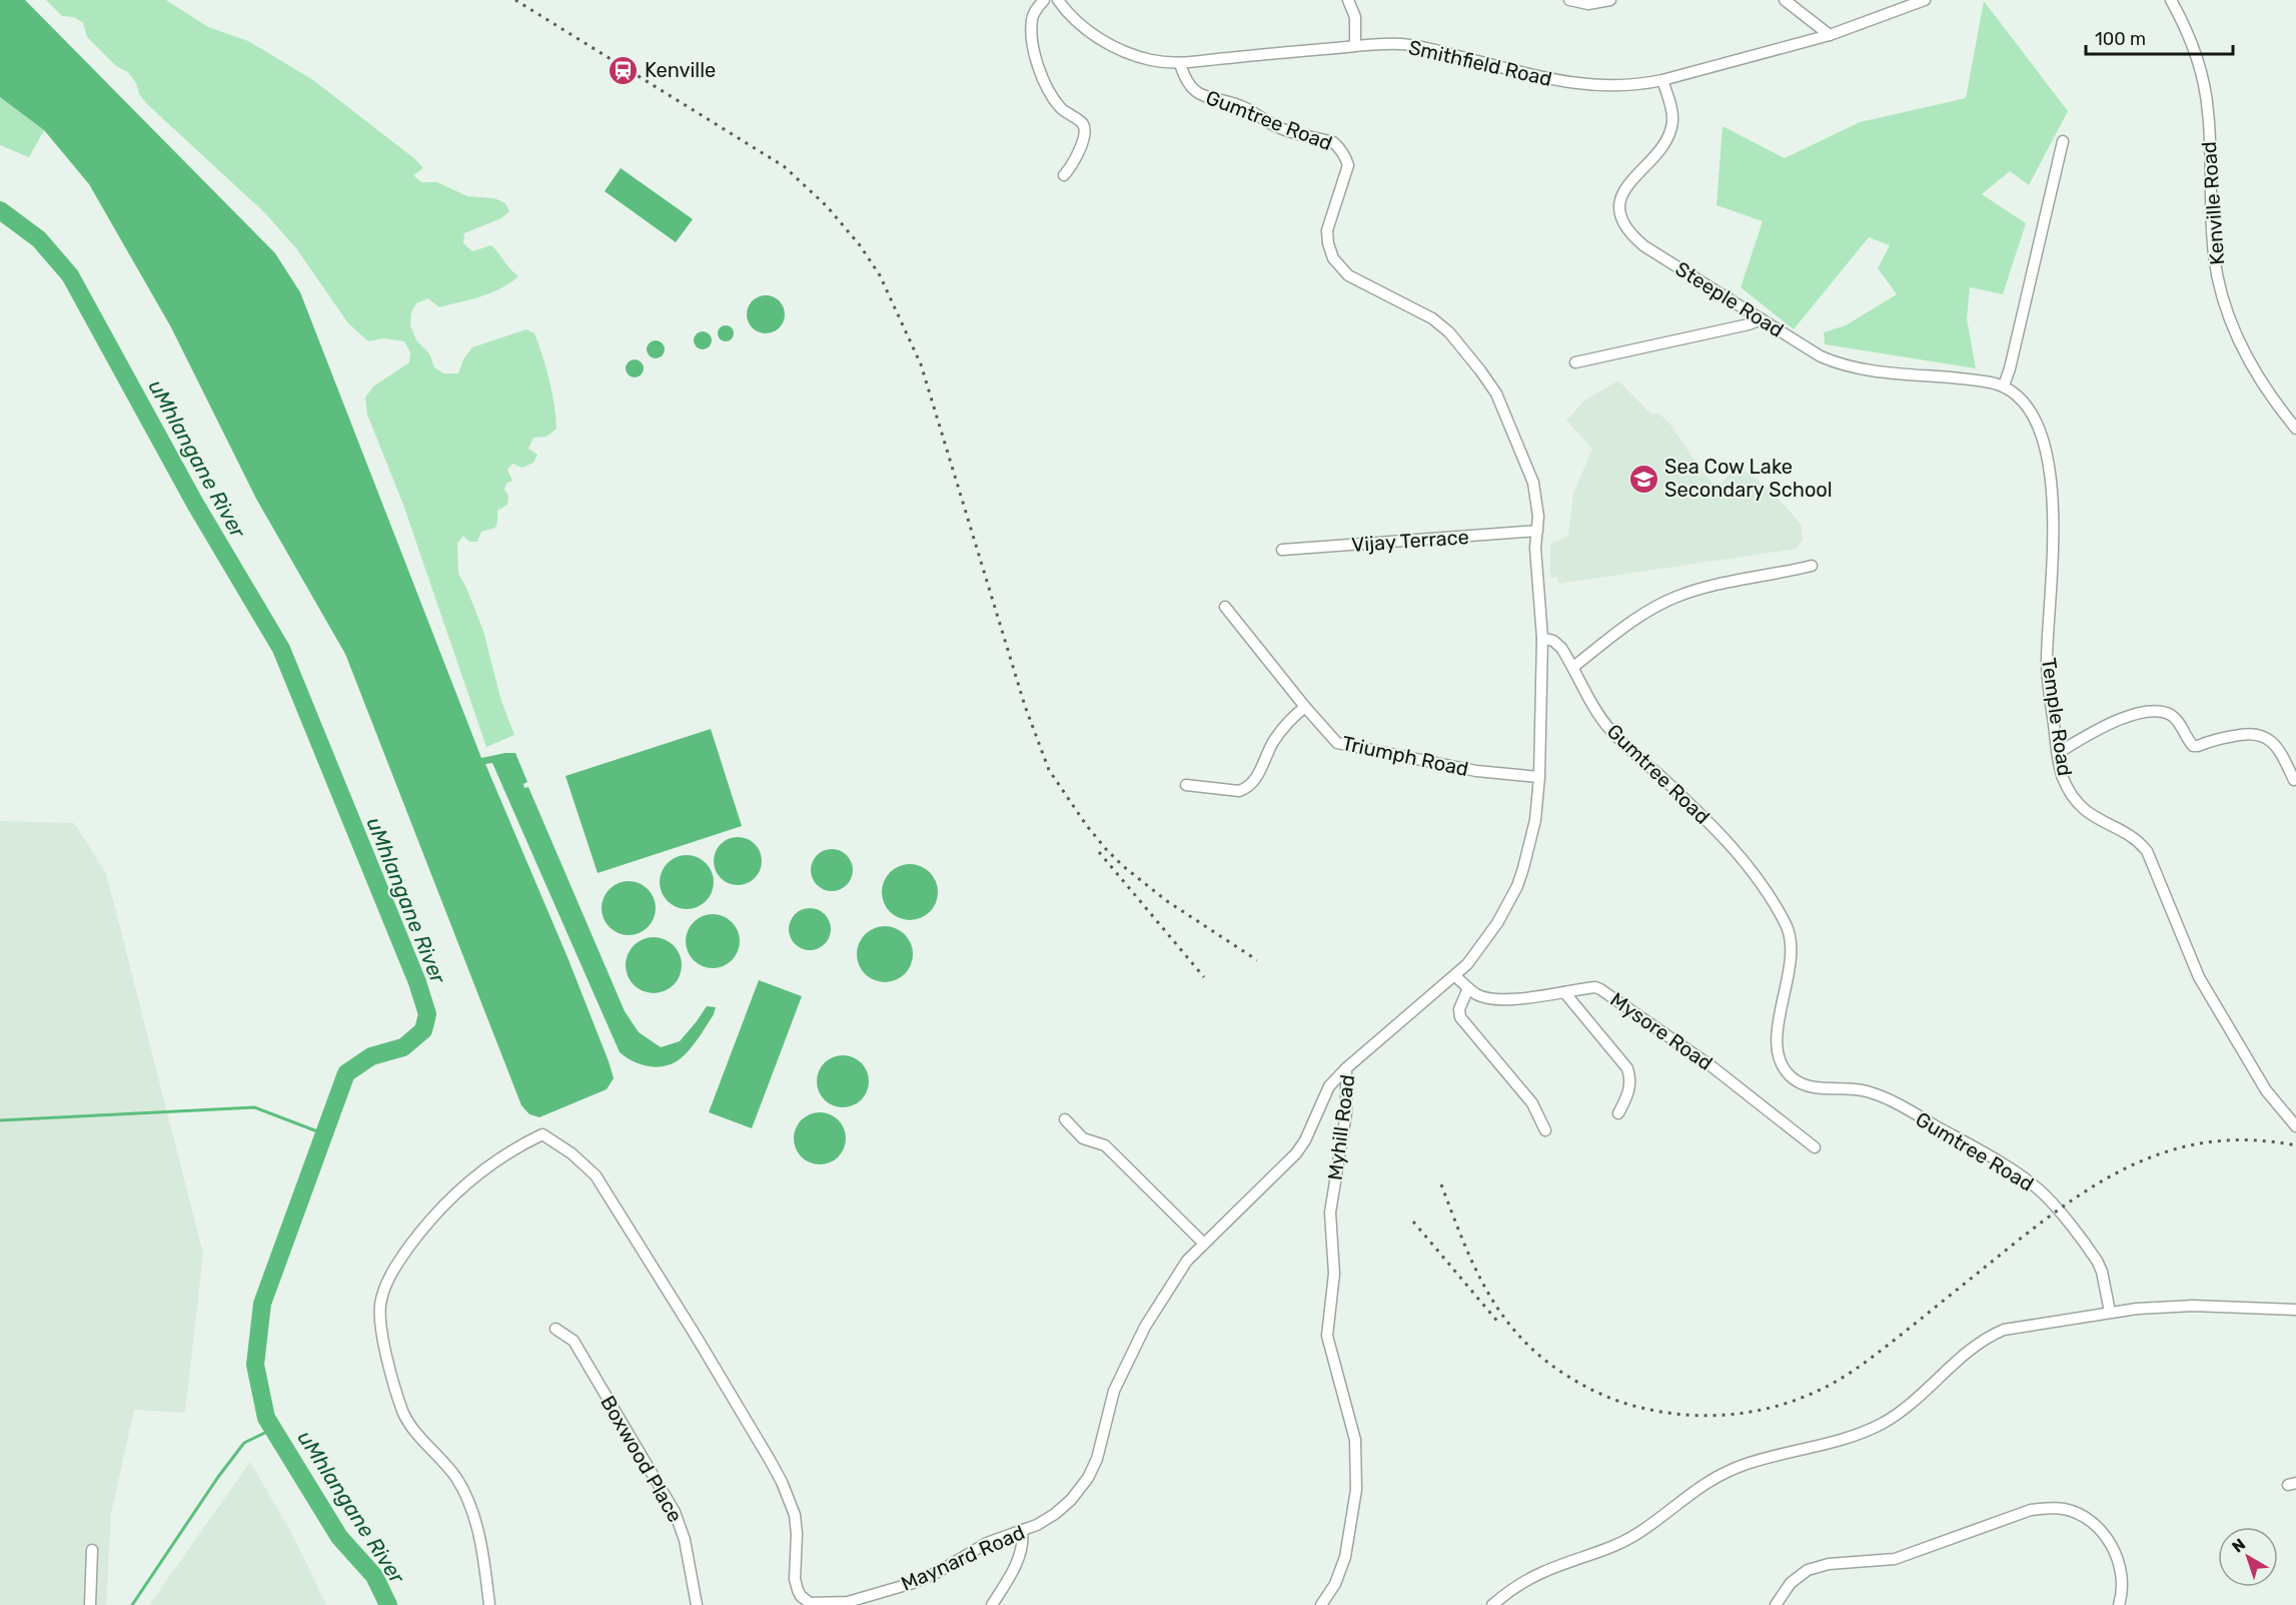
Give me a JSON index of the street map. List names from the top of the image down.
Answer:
{
  "streets": {
    "street": [
      "Smithfield Road",
      "Gumtree Road",
      "Kenville Road",
      "Steeple Road",
      "Vijay Terrace",
      "Temple Road",
      "Triumph Road",
      "Mysore Road",
      "Myhill Road",
      "Boxwood Place",
      "Maynard Road"
    ]
  },
  "crossings": [
    ["Smithfield Road", "Gumtree Road"],
    ["Smithfield Road", "Steeple Road"],
    ["Gumtree Road", "Vijay Terrace"],
    ["Gumtree Road", "Myhill Road"],
    ["Steeple Road", "Temple Road"],
    ["Triumph Road", "Myhill Road"],
    ["Mysore Road", "Myhill Road"],
    ["Myhill Road", "Maynard Road"]
  ],
  "water": ["uMhlangane River"],
  "places": {
    "station": ["Kenville"],
    "school or university": ["Sea Cow Lake Secondary School"]
  },
  "scale_bar": "100 m",
  "north": "top left"
}
